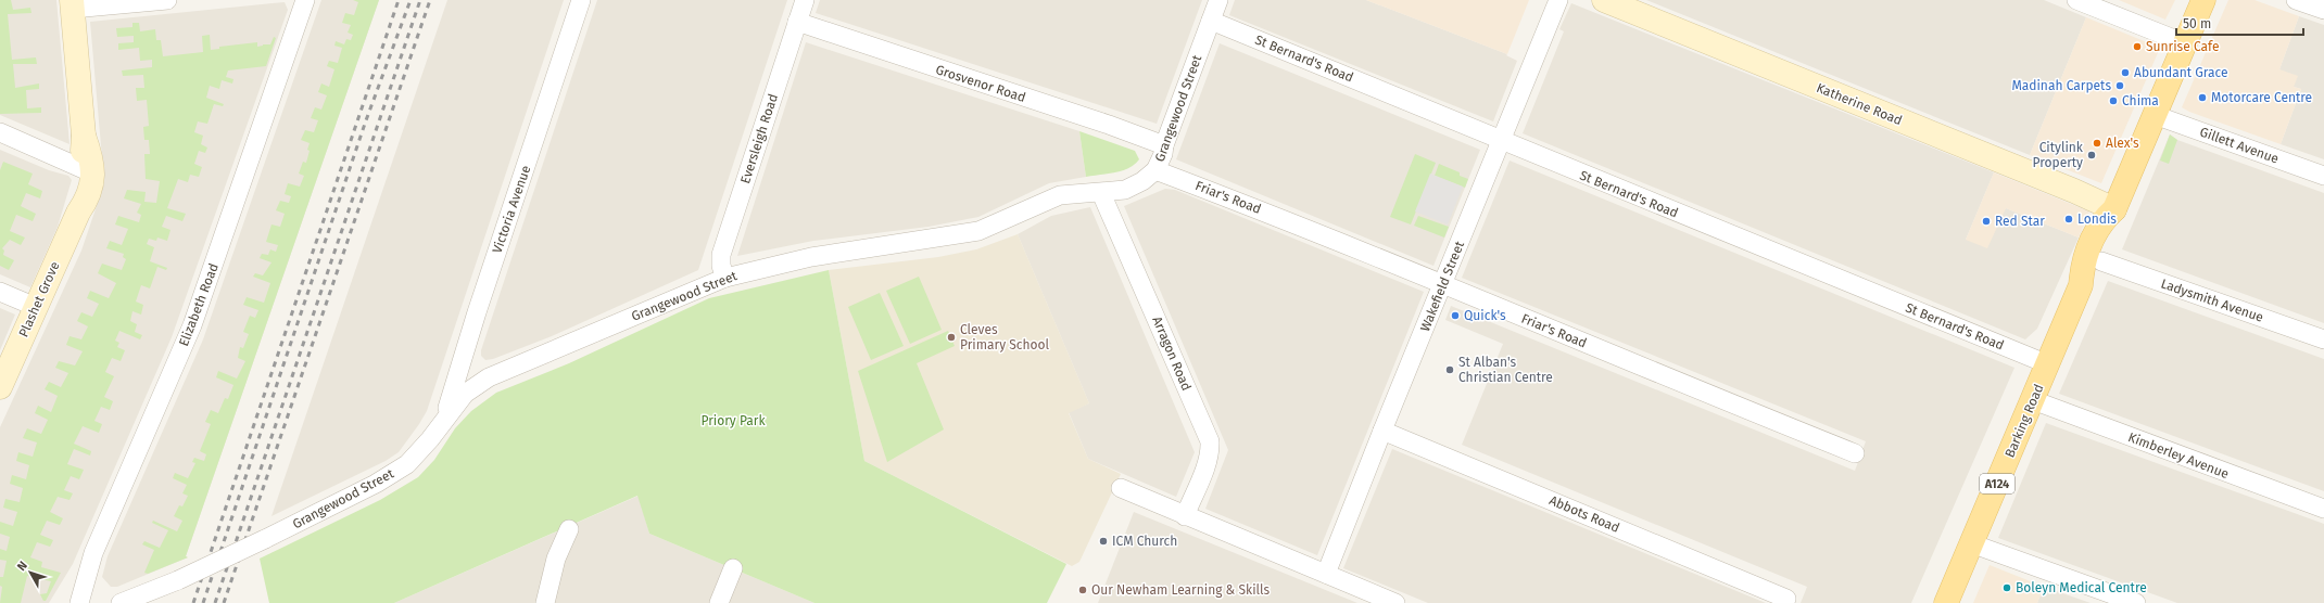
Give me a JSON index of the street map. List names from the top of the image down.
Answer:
{
  "streets": {
    "main road": [
      "Katherine Road",
      "Plashet Grove",
      "Barking Road",
      "A124"
    ],
    "street": [
      "St Bernard's Road",
      "Grosvenor Road",
      "Grangewood Street",
      "Eversleigh Road",
      "Gillett Avenue",
      "Friar's Road",
      "Victoria Avenue",
      "Wakefield Street",
      "Ladysmith Avenue",
      "Elizabeth Road",
      "Arragon Road",
      "Kimberley Avenue",
      "Abbots Road"
    ]
  },
  "crossings": [
    ["St Bernard's Road", "Grangewood Street"],
    ["St Bernard's Road", "Wakefield Street"],
    ["St Bernard's Road", "Barking Road"],
    ["Grosvenor Road", "Grangewood Street"],
    ["Grosvenor Road", "Eversleigh Road"],
    ["Katherine Road", "Barking Road"],
    ["Grangewood Street", "Eversleigh Road"],
    ["Grangewood Street", "Friar's Road"],
    ["Grangewood Street", "Victoria Avenue"],
    ["Grangewood Street", "Arragon Road"],
    ["Gillett Avenue", "Barking Road"],
    ["Friar's Road", "Wakefield Street"],
    ["Wakefield Street", "Abbots Road"],
    ["Ladysmith Avenue", "Barking Road"],
    ["Barking Road", "Kimberley Avenue"]
  ],
  "parks": ["Priory Park"],
  "places": [
    "Sunrise Cafe",
    "Abundant Grace",
    "Madinah Carpets",
    "Motorcare Centre",
    "Chima",
    "Alex's",
    "Citylink Property",
    "Londis",
    "Red Star",
    "Quick's",
    "Cleves Primary School",
    "St Alban's Christian Centre",
    "ICM Church",
    "Boleyn Medical Centre",
    "Our Newham Learning & Skills"
  ],
  "scale_bar": "50 m",
  "north": "top left"
}
